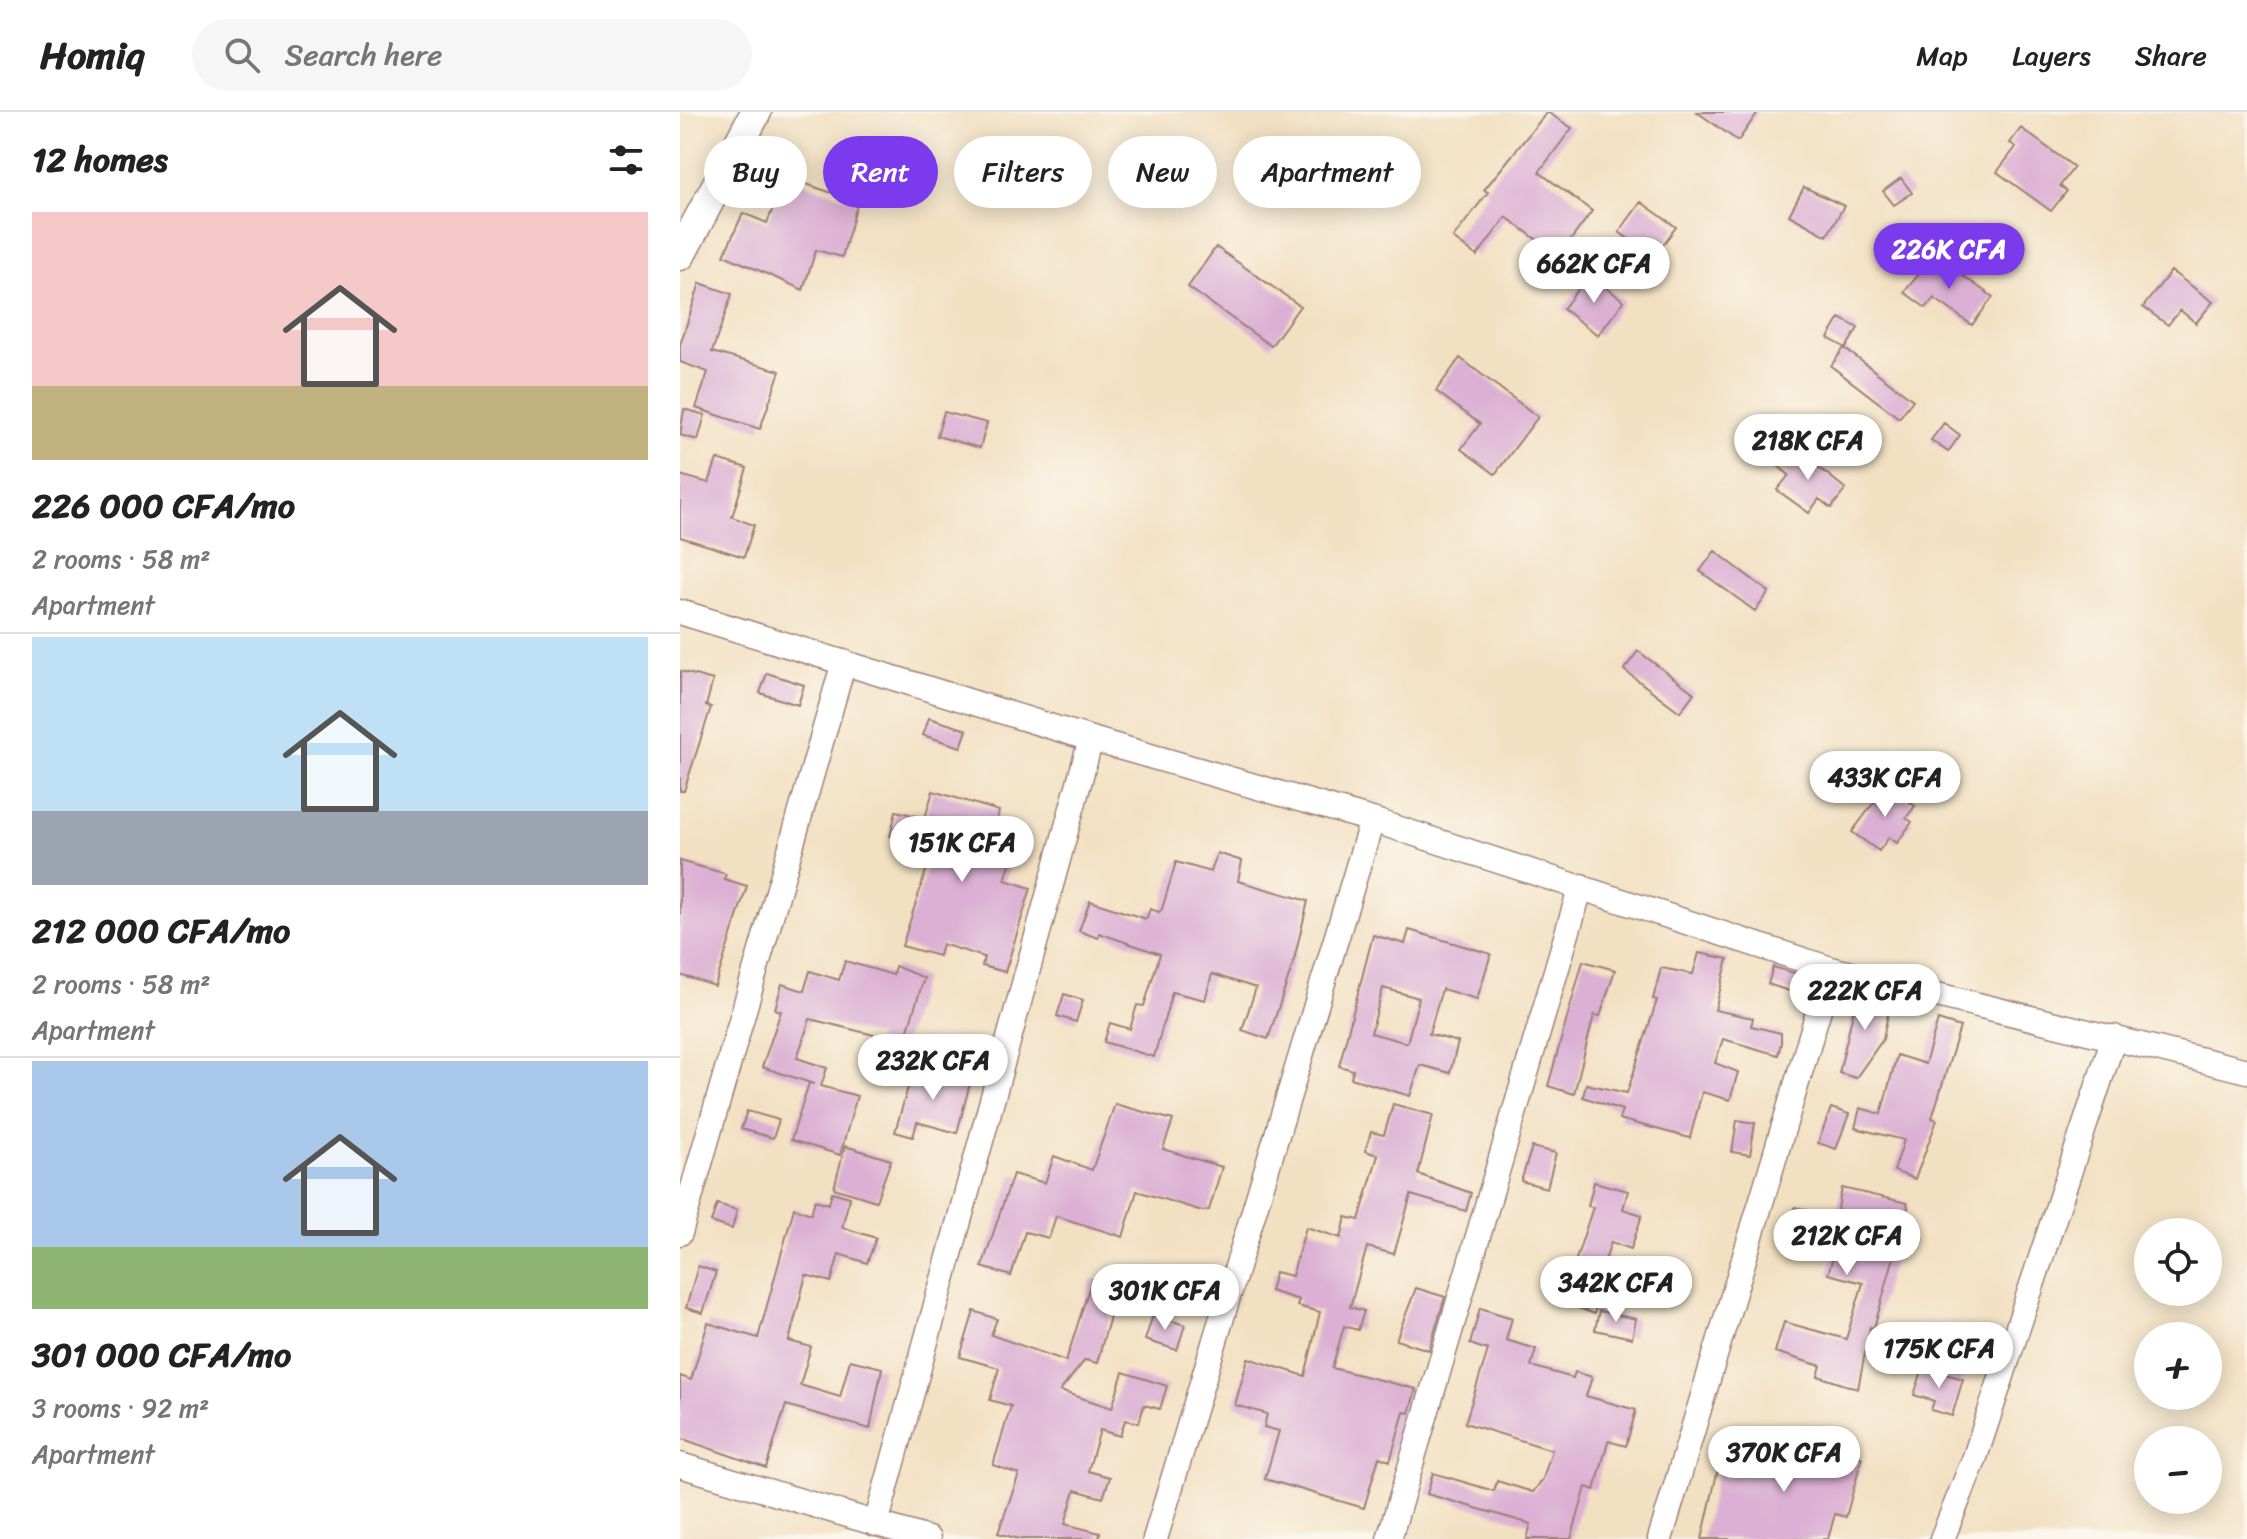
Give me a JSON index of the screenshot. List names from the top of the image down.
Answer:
{
  "page": {
    "header": "Homiq",
    "search": "Search here",
    "nav": ["Map", "Layers", "Share"],
    "heading": "12 homes",
    "chip": [
      "Buy",
      "Rent",
      "Filters",
      "New",
      "Apartment"
    ],
    "list": [
      {
        "name": "226 000 CFA/mo",
        "note": "2 rooms · 58 m² · Apartment"
      },
      {
        "name": "212 000 CFA/mo",
        "note": "2 rooms · 58 m² · Apartment"
      },
      {
        "name": "301 000 CFA/mo",
        "note": "3 rooms · 92 m² · Apartment"
      }
    ],
    "price": [
      "226K CFA",
      "662K CFA",
      "218K CFA",
      "433K CFA",
      "151K CFA",
      "222K CFA",
      "232K CFA",
      "212K CFA",
      "342K CFA",
      "301K CFA",
      "175K CFA",
      "370K CFA"
    ],
    "map_buttons": ["+", "−"]
  }
}
